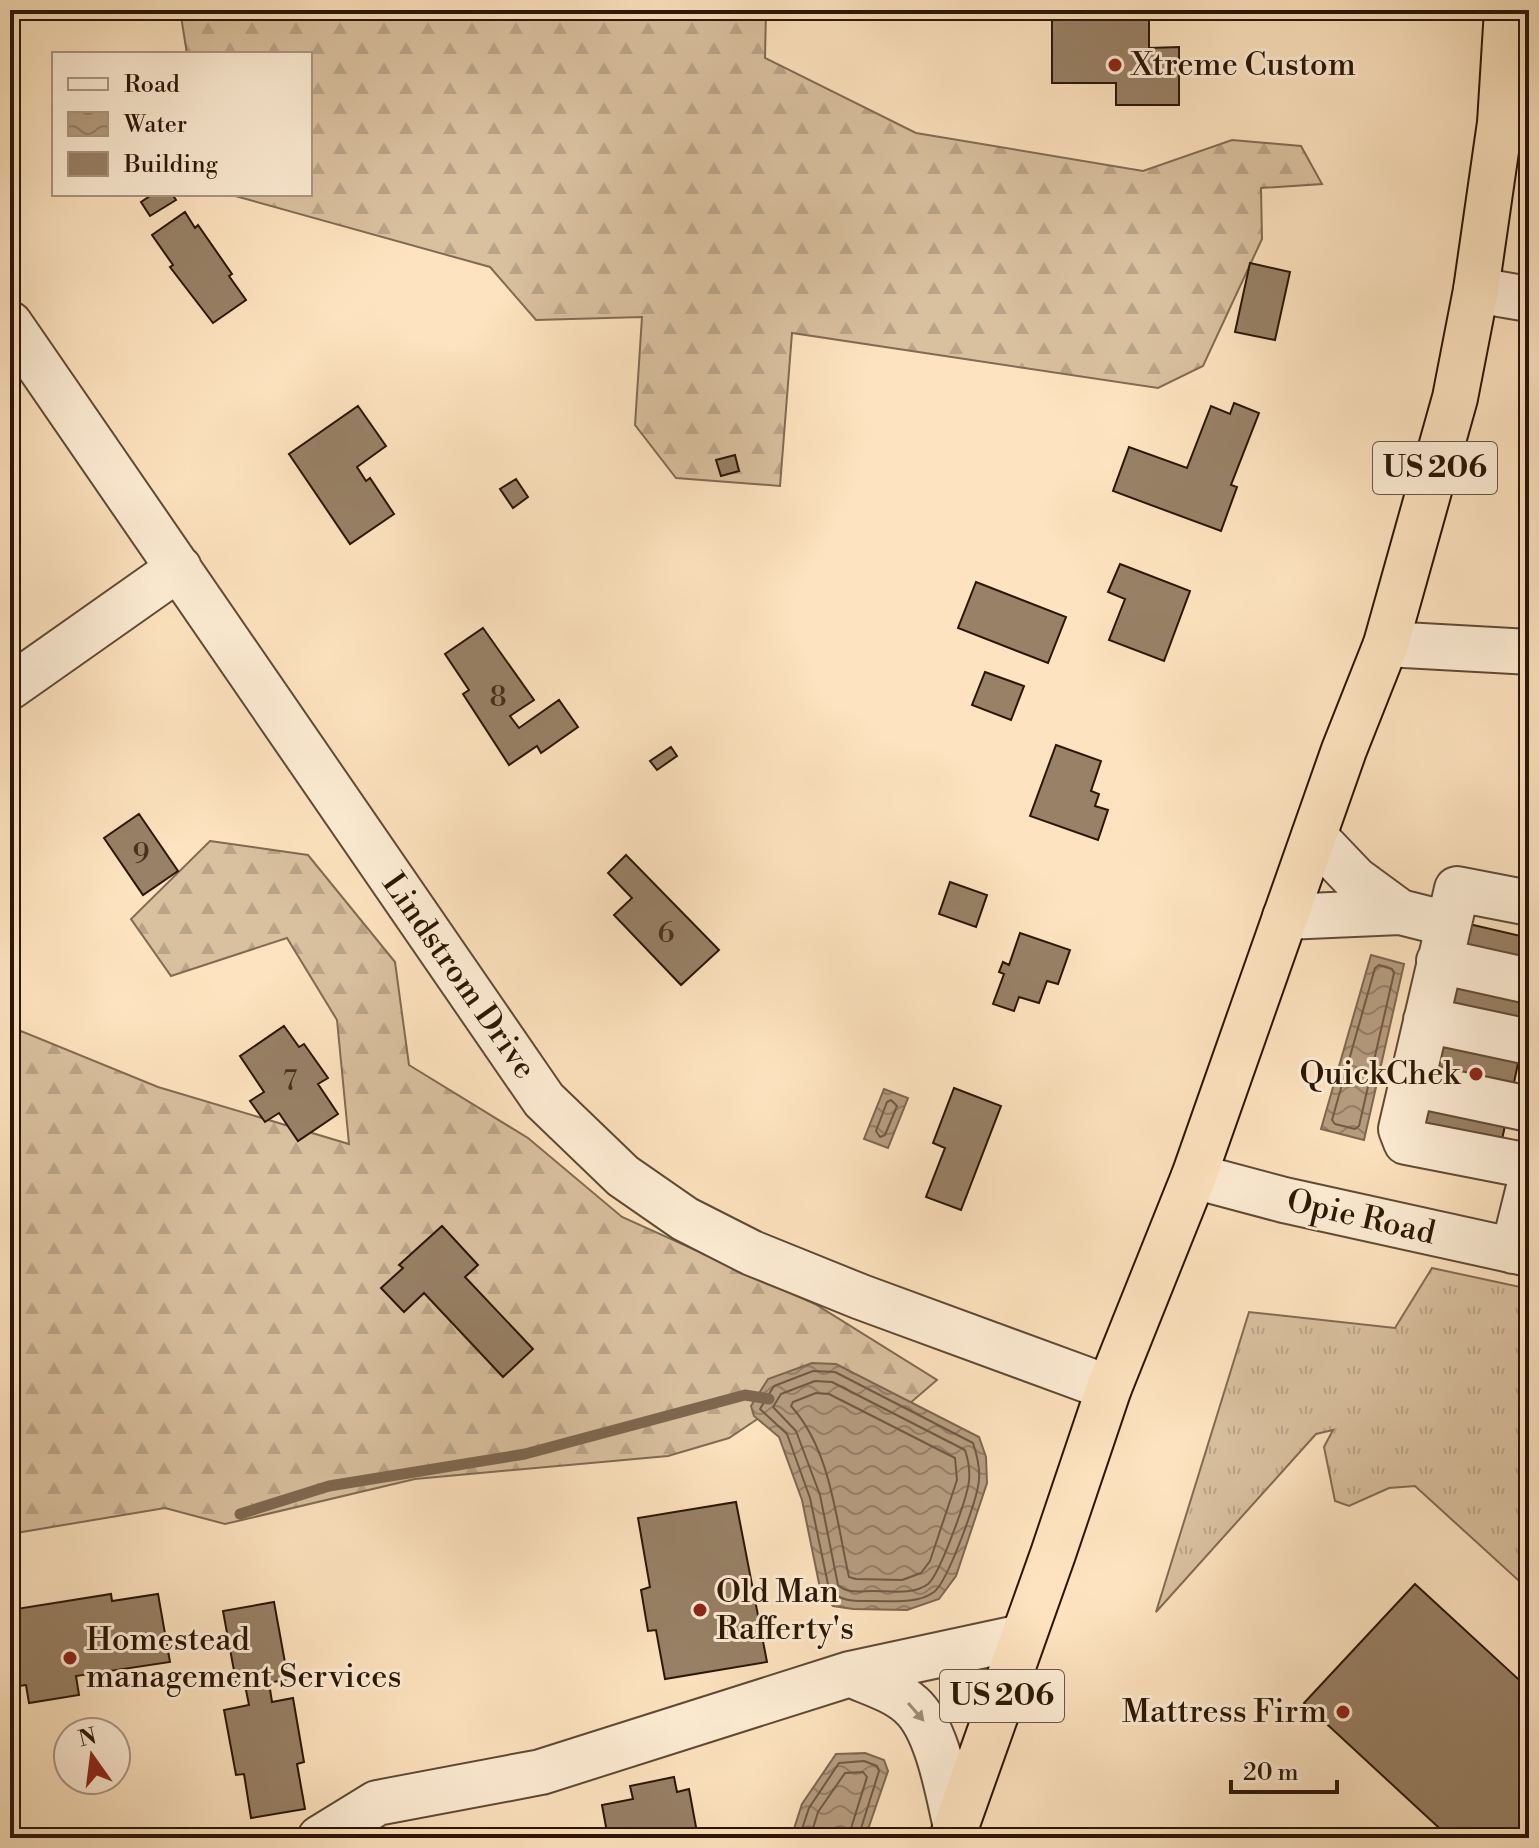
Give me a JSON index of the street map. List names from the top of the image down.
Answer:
{
  "streets": {
    "highway": ["US 206"],
    "street": ["Lindstrom Drive", "Opie Road"]
  },
  "crossings": [
    ["US 206", "Lindstrom Drive"],
    ["US 206", "Opie Road"]
  ],
  "places": [
    "Xtreme Custom",
    "QuickChek",
    "Old Man Rafferty's",
    "Homestead management Services",
    "Mattress Firm"
  ],
  "house_numbers": [
    "8",
    "9",
    "6",
    "7"
  ],
  "legend": ["Road", "Water", "Building"],
  "scale_bar": "20 m",
  "north": "top"
}
